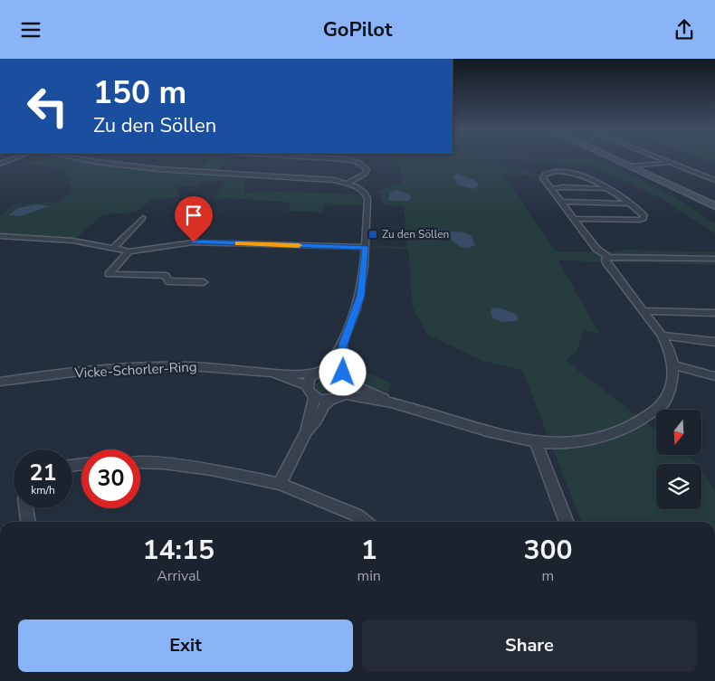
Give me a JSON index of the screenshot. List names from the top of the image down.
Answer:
{
  "streets": {
    "street": ["Vicke-Schorler-Ring"]
  },
  "places": {
    "transit": ["Zu den Söllen"]
  },
  "north": "bottom",
  "page": {
    "header": "GoPilot",
    "turn": ["150 m", "Zu den Söllen"],
    "speed": "21 km/h",
    "limit": "30",
    "eta": [
      "14:15",
      "Arrival",
      "1",
      "min",
      "300",
      "m"
    ],
    "buttons": ["Exit", "Share"]
  }
}
